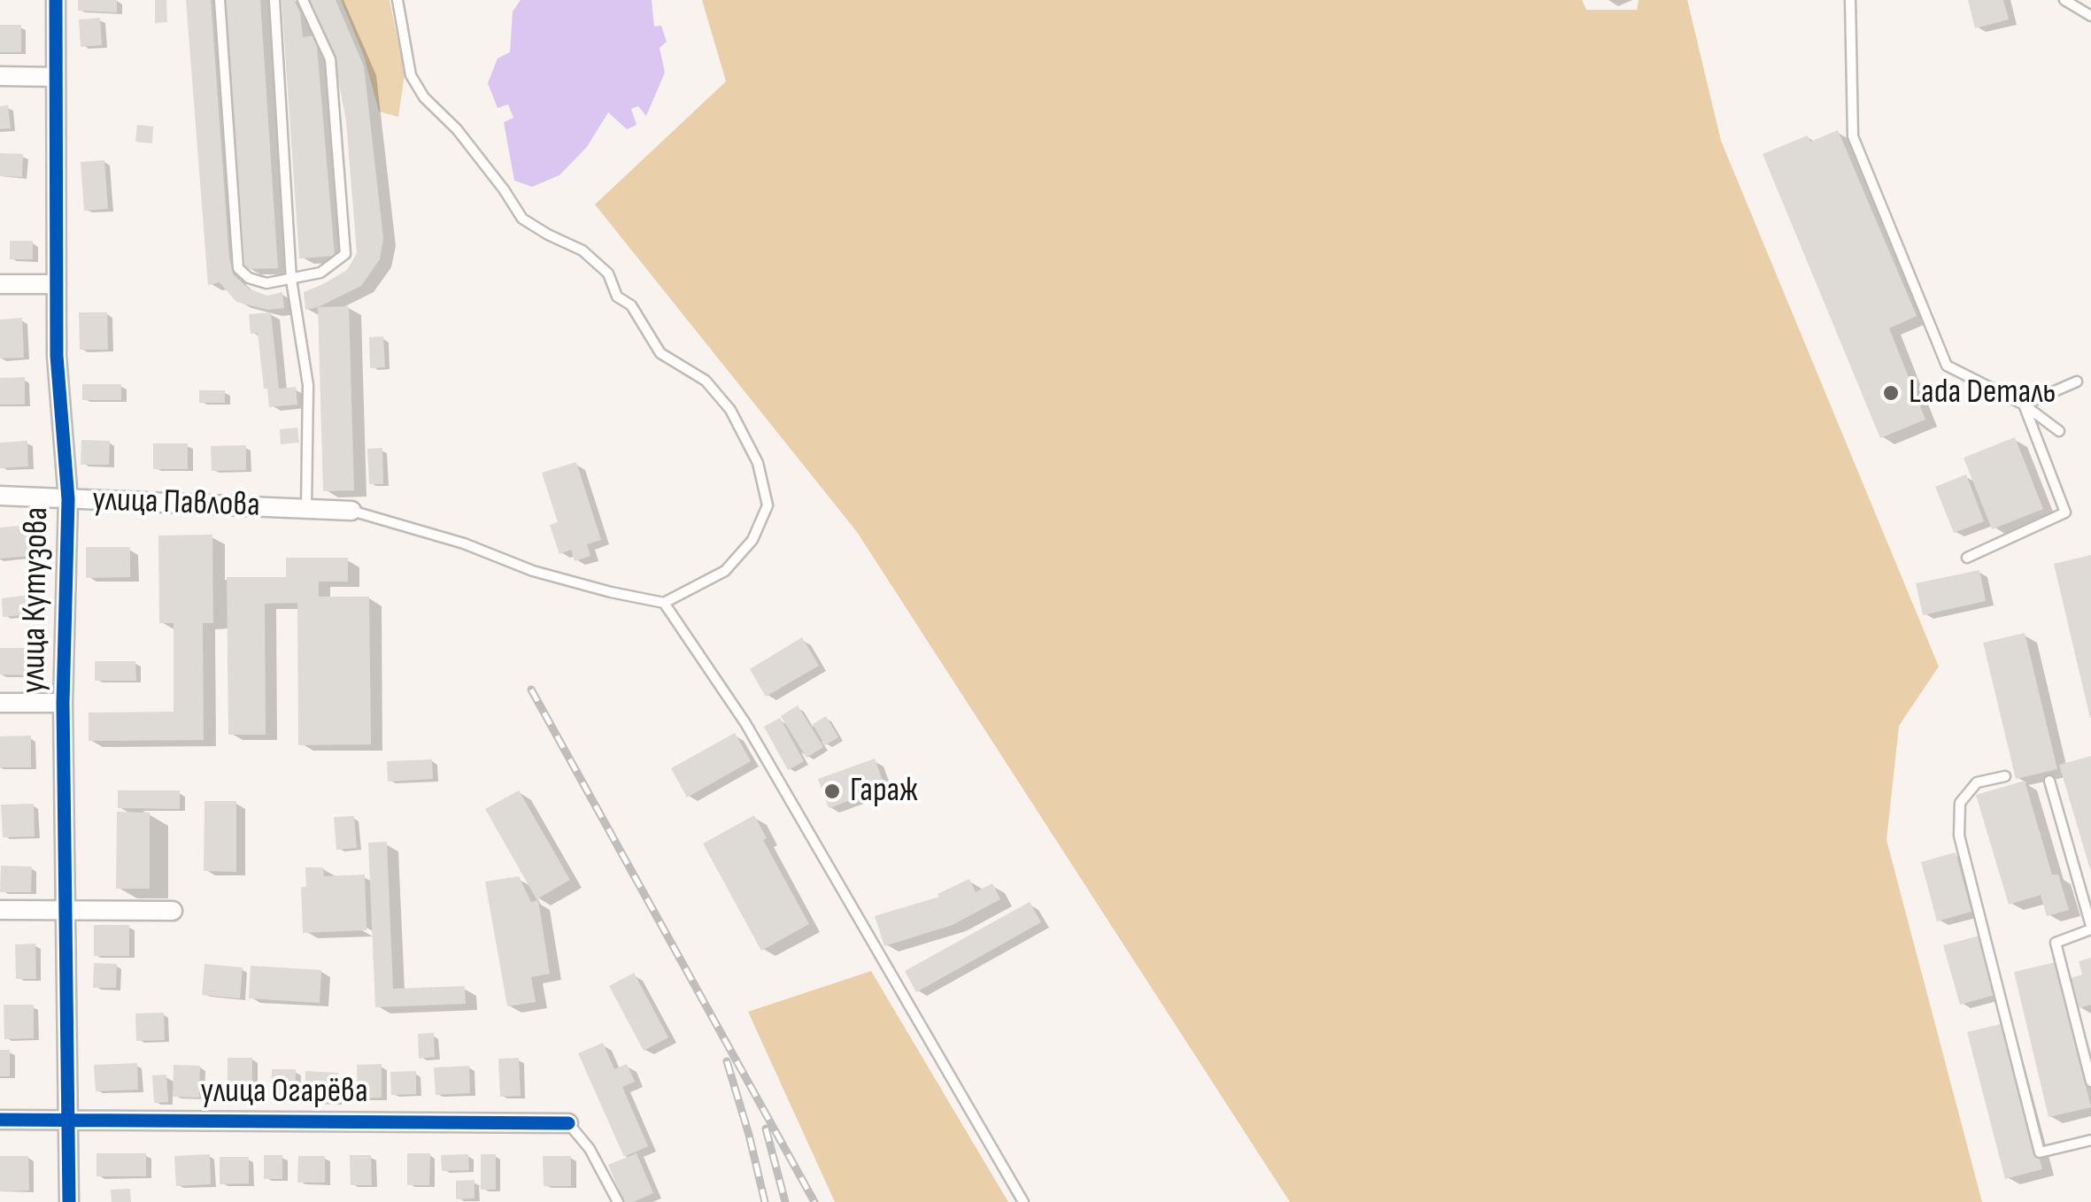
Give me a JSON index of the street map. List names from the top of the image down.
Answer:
{
  "streets": {
    "street": ["улица Павлова", "улица Кутузова", "улица Огарёва"]
  },
  "crossings": [
    ["улица Павлова", "улица Кутузова"],
    ["улица Кутузова", "улица Огарёва"]
  ],
  "places": ["Lada Dеталь", "Гараж"]
}
